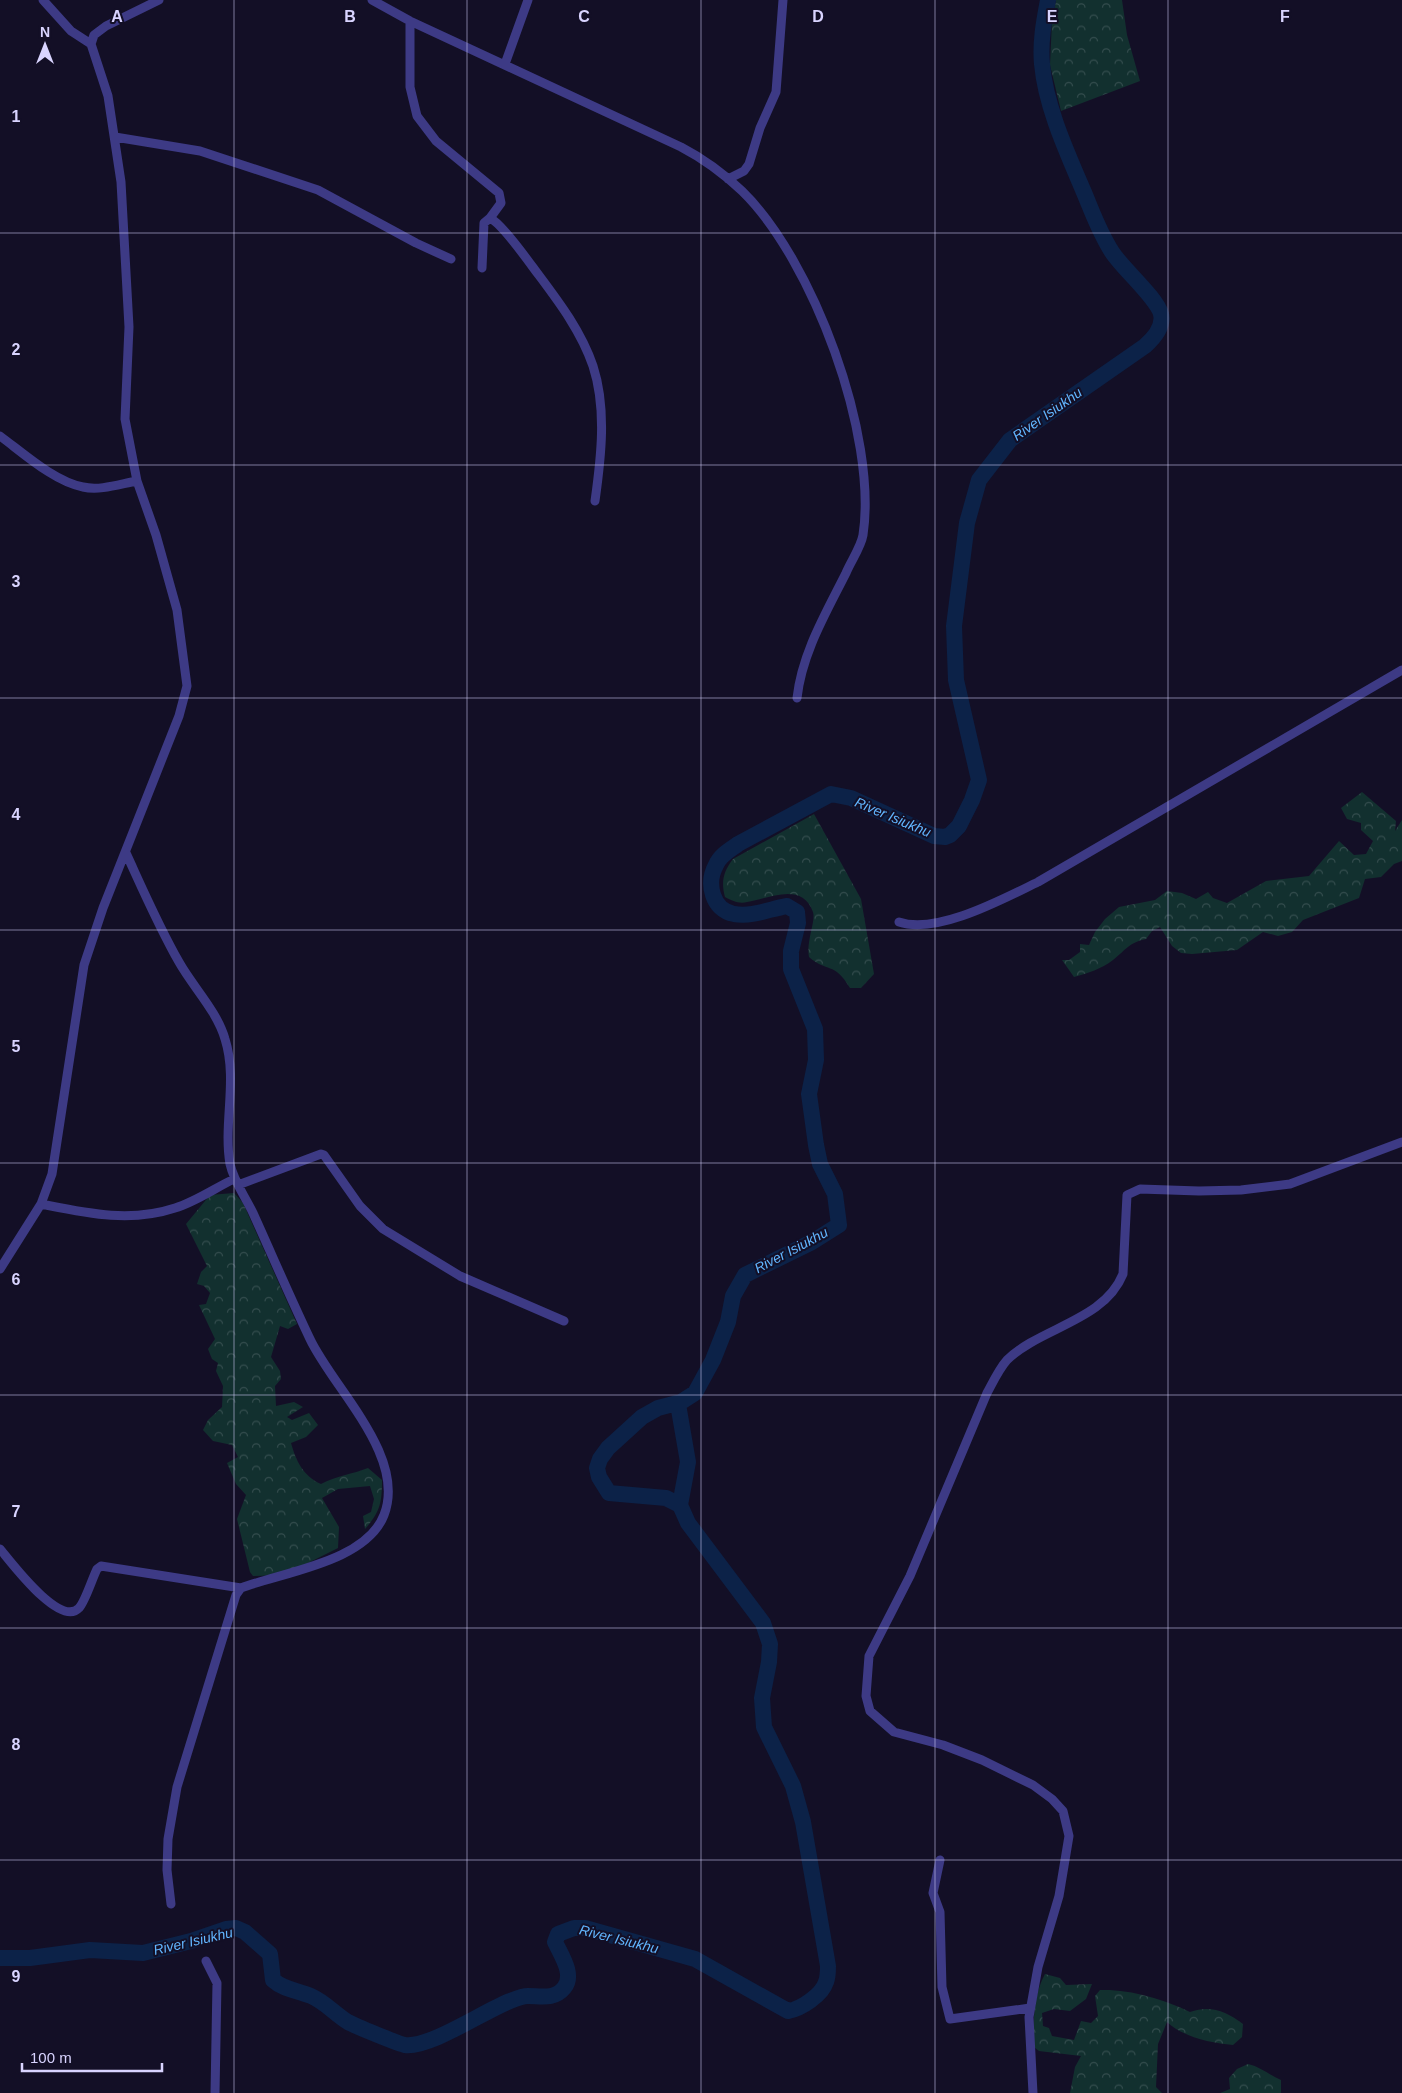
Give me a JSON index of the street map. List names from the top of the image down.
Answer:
{
  "water": ["River Isiukhu"],
  "scale_bar": "100 m",
  "north": "top",
  "grid": {
    "columns": [
      "A",
      "B",
      "C",
      "D",
      "E",
      "F"
    ],
    "rows": [
      "1",
      "2",
      "3",
      "4",
      "5",
      "6",
      "7",
      "8",
      "9"
    ]
  }
}
